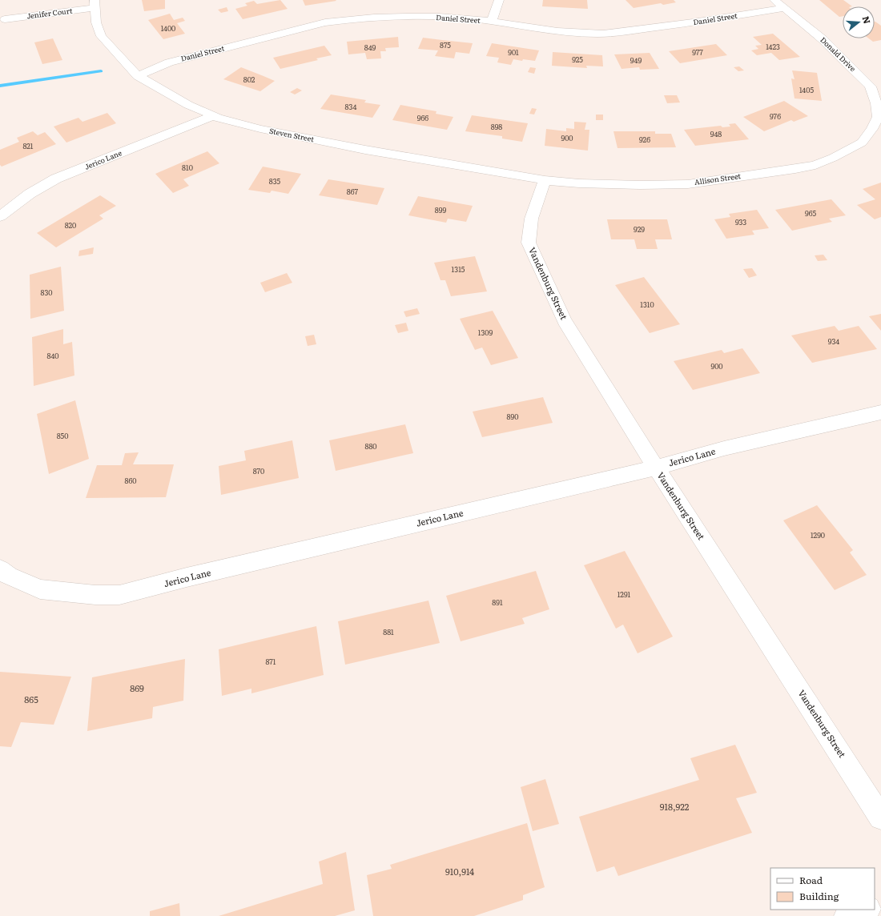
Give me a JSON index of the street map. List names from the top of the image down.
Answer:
{
  "streets": {
    "street": [
      "Jenifer Court",
      "Daniel Street",
      "Donald Drive",
      "Steven Street",
      "Jerico Lane",
      "Allison Street",
      "Vandenburg Street"
    ]
  },
  "crossings": [
    ["Jenifer Court", "Steven Street"],
    ["Daniel Street", "Donald Drive"],
    ["Daniel Street", "Steven Street"],
    ["Donald Drive", "Allison Street"],
    ["Steven Street", "Jerico Lane"],
    ["Steven Street", "Allison Street"],
    ["Steven Street", "Vandenburg Street"],
    ["Jerico Lane", "Vandenburg Street"],
    ["Allison Street", "Vandenburg Street"]
  ],
  "house_numbers": [
    "1400",
    "875",
    "1423",
    "849",
    "901",
    "977",
    "925",
    "949",
    "802",
    "1405",
    "834",
    "976",
    "966",
    "898",
    "948",
    "900",
    "926",
    "821",
    "810",
    "835",
    "867",
    "899",
    "965",
    "933",
    "820",
    "929",
    "1315",
    "830",
    "1310",
    "1309",
    "934",
    "840",
    "900",
    "890",
    "850",
    "880",
    "870",
    "860",
    "1290",
    "1291",
    "891",
    "881",
    "871",
    "869",
    "865",
    "918,922",
    "910,914"
  ],
  "legend": ["Road", "Building"],
  "north": "right"
}
